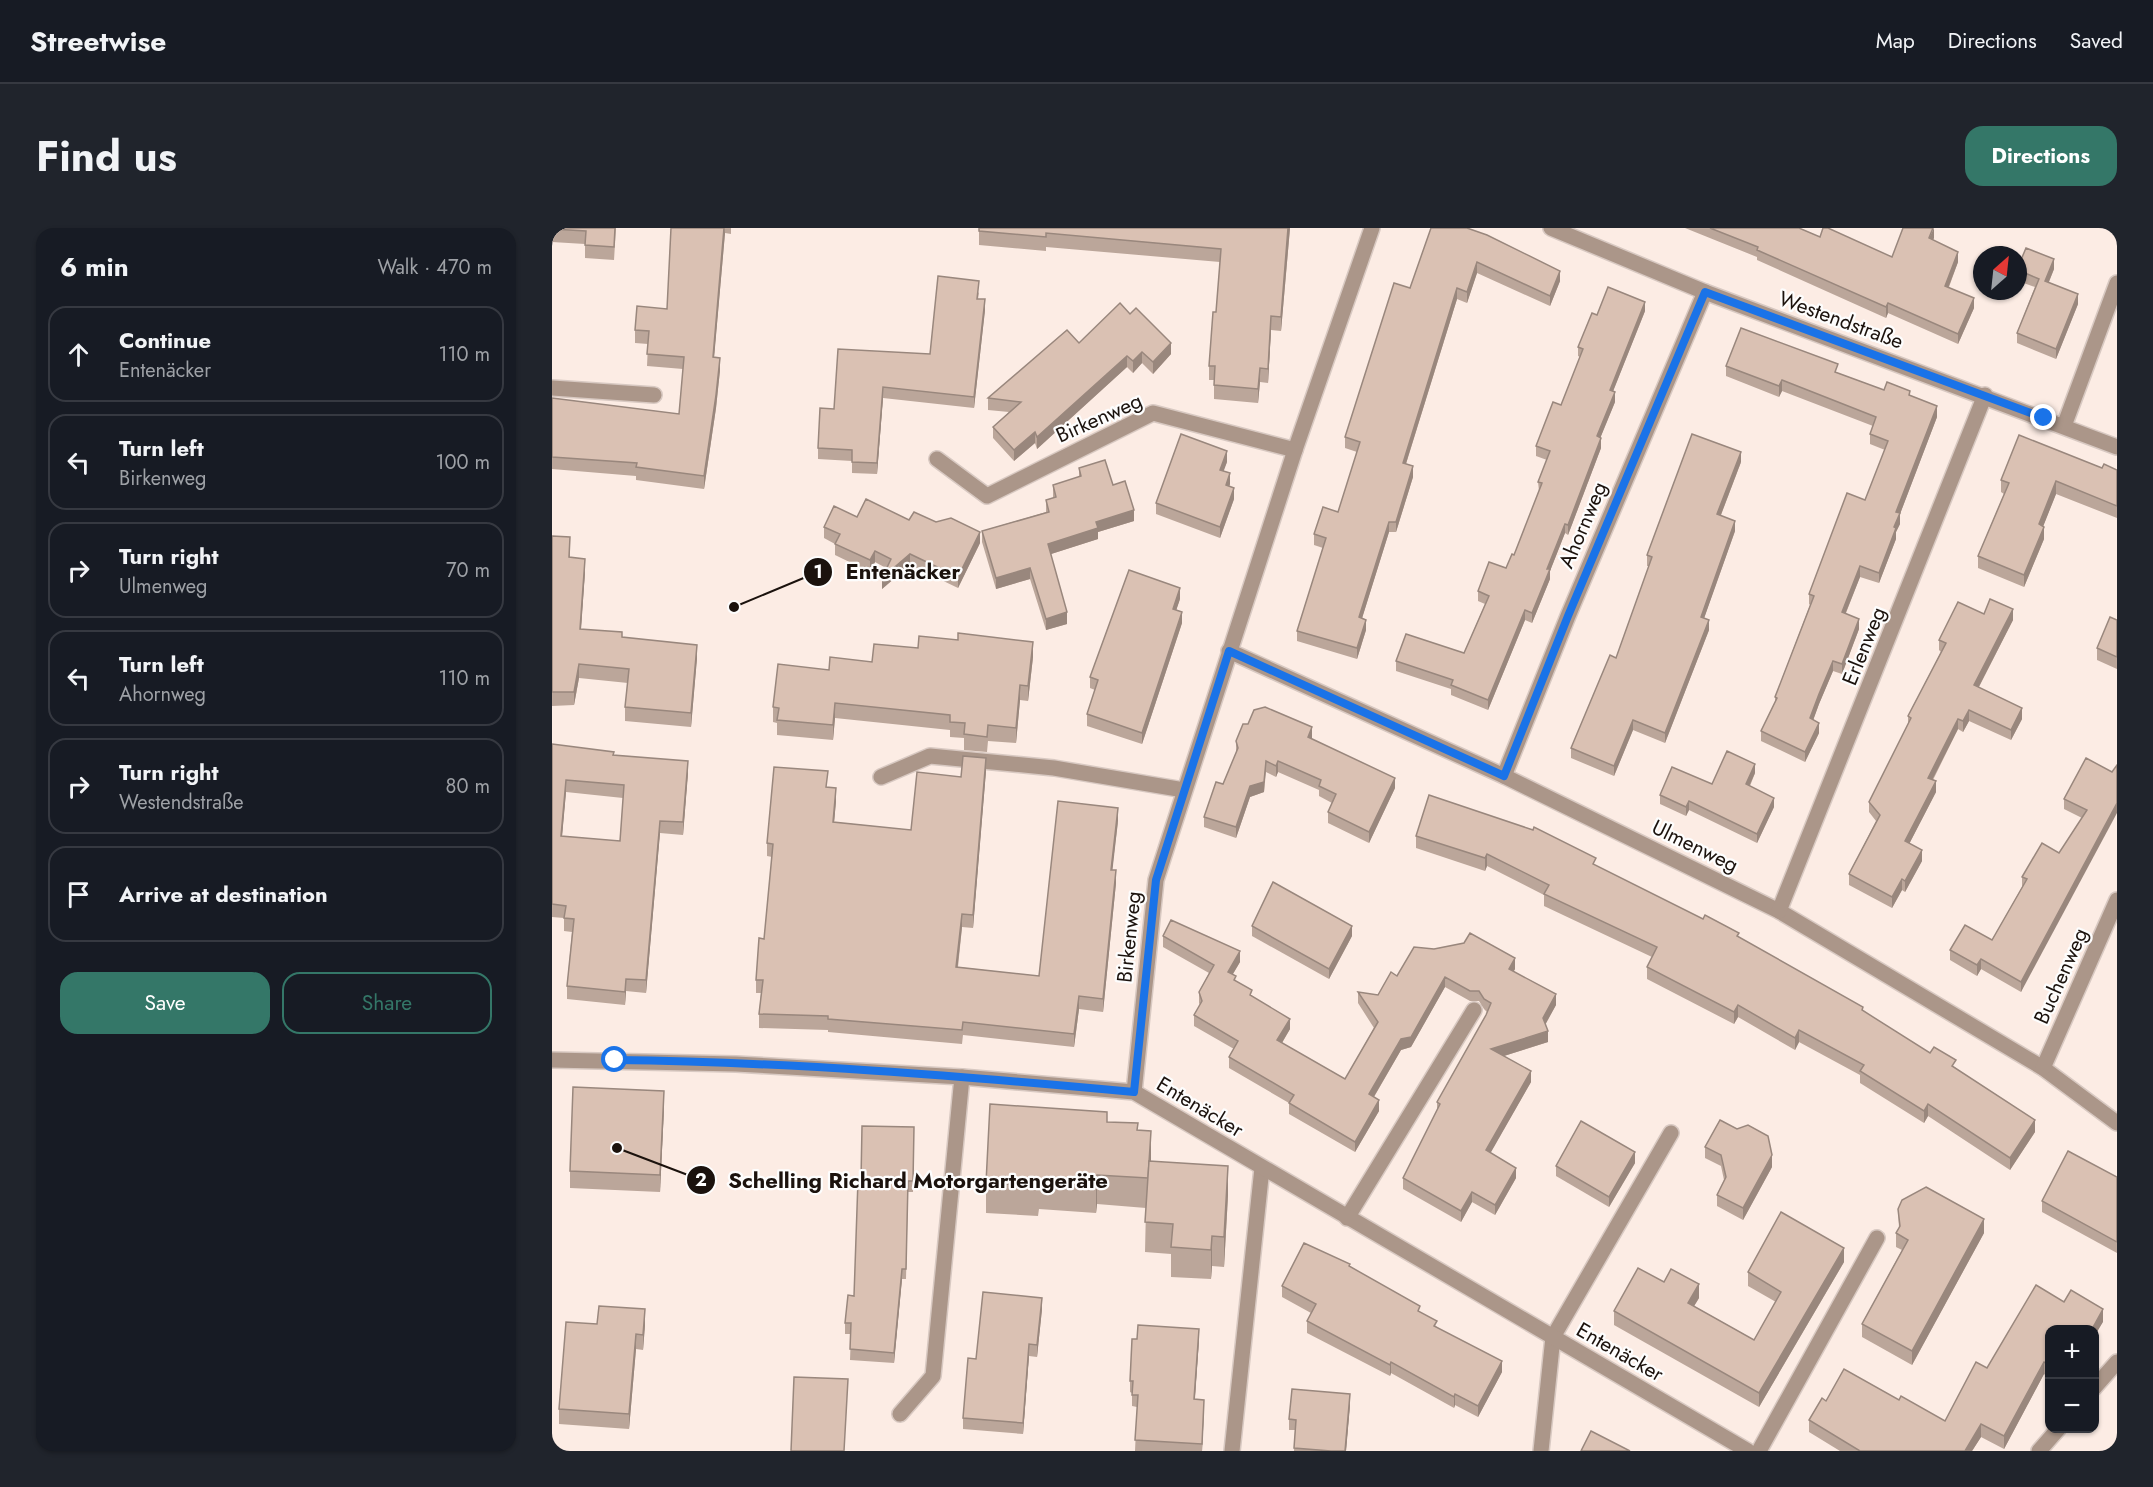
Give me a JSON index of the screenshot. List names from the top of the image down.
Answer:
{
  "streets": {
    "street": [
      "Westendstraße",
      "Birkenweg",
      "Ahornweg",
      "Erlenweg",
      "Ulmenweg",
      "Buchenweg",
      "Entenäcker"
    ]
  },
  "crossings": [
    ["Westendstraße", "Ahornweg"],
    ["Westendstraße", "Erlenweg"],
    ["Birkenweg", "Ulmenweg"],
    ["Birkenweg", "Entenäcker"],
    ["Ahornweg", "Ulmenweg"],
    ["Erlenweg", "Ulmenweg"],
    ["Ulmenweg", "Buchenweg"]
  ],
  "places": ["Entenäcker", "Schelling Richard Motorgartengeräte"],
  "north": "top right",
  "page": {
    "header": "Streetwise",
    "nav": ["Map", "Directions", "Saved"],
    "title": "Find us",
    "buttons": [
      "Directions",
      ["Save", "Share"]
    ],
    "heading": ["6 min", "Walk · 470 m"],
    "list": [
      ["Continue", "Entenäcker", "110 m"],
      ["Turn left", "Birkenweg", "100 m"],
      ["Turn right", "Ulmenweg", "70 m"],
      ["Turn left", "Ahornweg", "110 m"],
      ["Turn right", "Westendstraße", "80 m"],
      "Arrive at destination"
    ],
    "map_buttons": ["+", "−"]
  }
}
